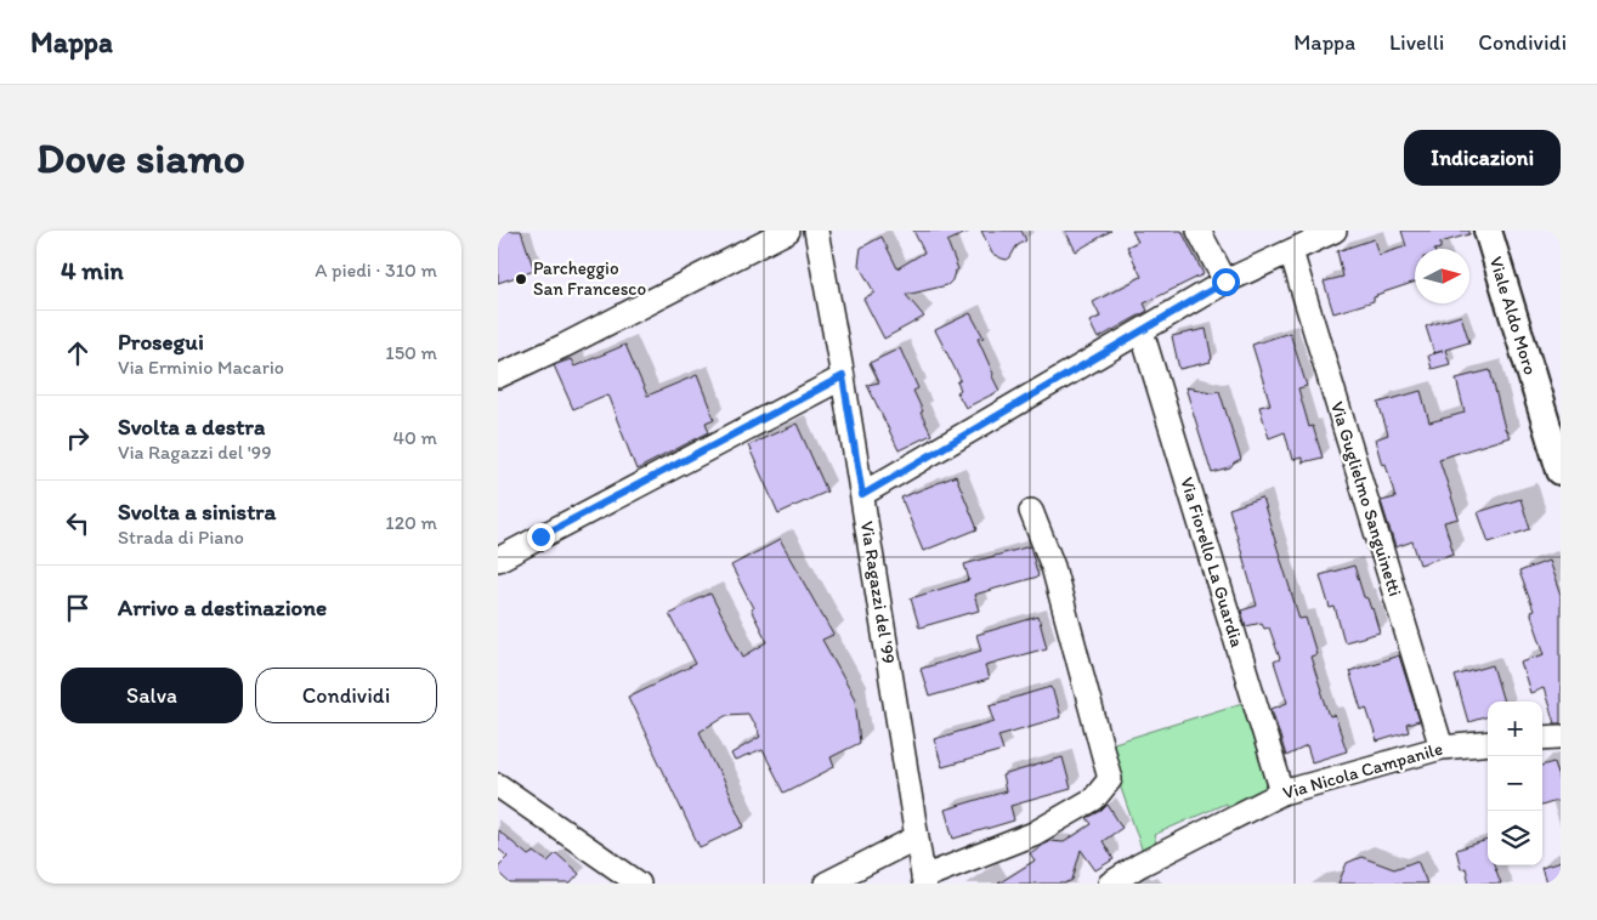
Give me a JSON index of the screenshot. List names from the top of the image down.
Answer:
{
  "streets": {
    "main road": ["Viale Aldo Moro"],
    "street": [
      "Via Guglielmo Sanguinetti",
      "Via Fiorello La Guardia",
      "Via Ragazzi del '99",
      "Via Nicola Campanile"
    ]
  },
  "crossings": [
    ["Via Guglielmo Sanguinetti", "Via Nicola Campanile"],
    ["Via Fiorello La Guardia", "Via Nicola Campanile"]
  ],
  "places": ["Parcheggio San Francesco"],
  "north": "right",
  "page": {
    "header": "Mappa",
    "nav": ["Mappa", "Livelli", "Condividi"],
    "buttons": [
      "Indicazioni",
      ["Salva", "Condividi"]
    ],
    "title": "Dove siamo",
    "heading": ["4 min", "A piedi · 310 m"],
    "list": [
      ["Prosegui", "Via Erminio Macario", "150 m"],
      ["Svolta a destra", "Via Ragazzi del '99", "40 m"],
      ["Svolta a sinistra", "Strada di Piano", "120 m"],
      "Arrivo a destinazione"
    ],
    "map_buttons": ["+", "−"]
  }
}
